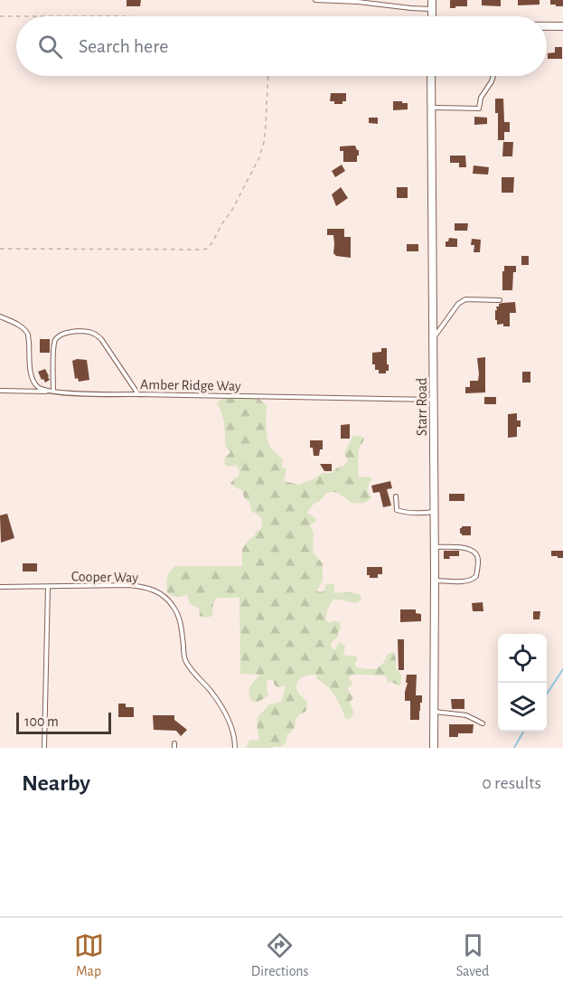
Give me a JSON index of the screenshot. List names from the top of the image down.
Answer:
{
  "streets": {
    "street": ["Starr Road"],
    "lane": ["Amber Ridge Way", "Cooper Way"]
  },
  "crossings": [
    ["Amber Ridge Way", "Starr Road"]
  ],
  "scale_bar": "100 m",
  "page": {
    "search": "Search here",
    "scale": "100 m",
    "heading": ["Nearby", "0 results"],
    "nav": ["Map", "Directions", "Saved"]
  }
}
